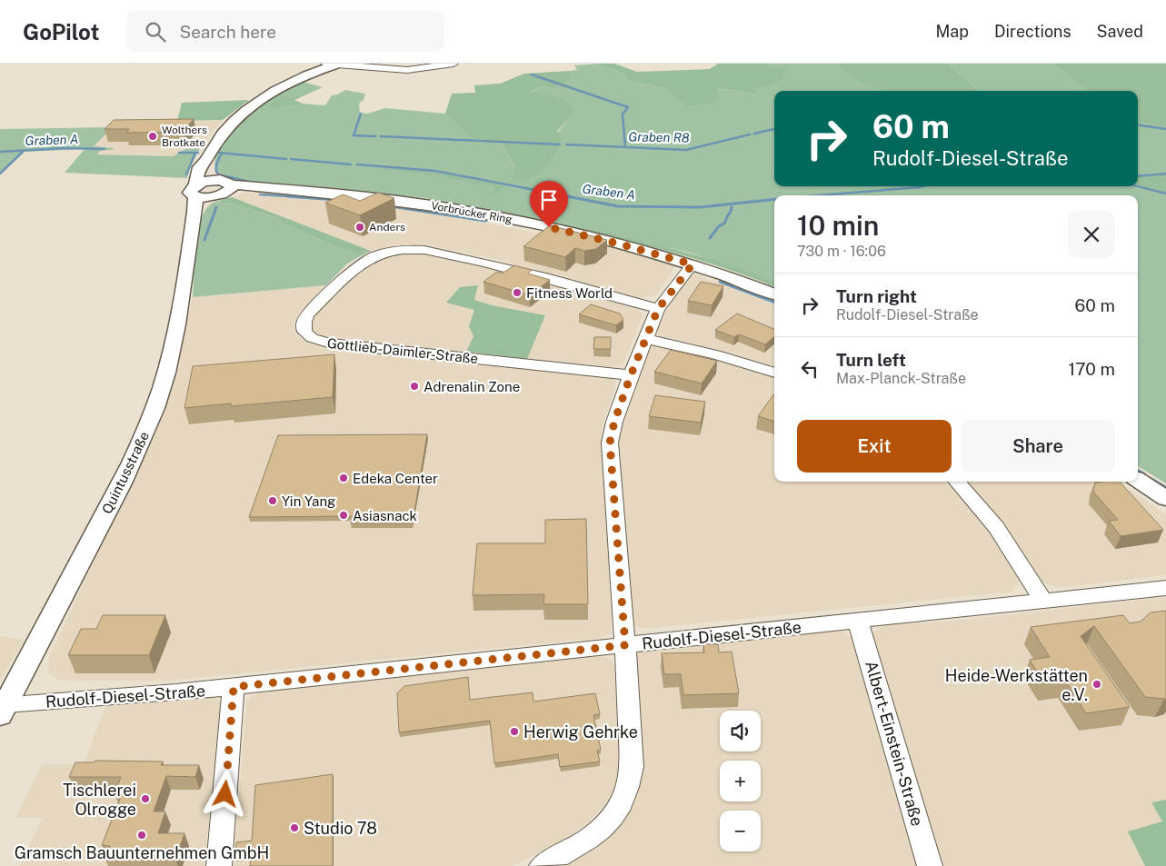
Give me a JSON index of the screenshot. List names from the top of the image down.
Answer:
{
  "streets": {
    "main road": ["Vorbrücker Ring", "Quintusstraße"],
    "street": ["Gottlieb-Daimler-Straße", "Rudolf-Diesel-Straße", "Albert-Einstein-Straße"]
  },
  "crossings": [
    ["Quintusstraße", "Rudolf-Diesel-Straße"],
    ["Rudolf-Diesel-Straße", "Albert-Einstein-Straße"]
  ],
  "water": ["Graben R8", "Graben A"],
  "places": [
    "Wolthers Brotkate",
    "Anders",
    "Fitness World",
    "Adrenalin Zone",
    "Edeka Center",
    "Yin Yang",
    "Asiasnack",
    "Heide-Werkstätten e.V.",
    "Herwig Gehrke",
    "Tischlerei Olrogge",
    "Studio 78",
    "Gramsch Bauunternehmen GmbH"
  ],
  "page": {
    "header": "GoPilot",
    "search": "Search here",
    "nav": ["Map", "Directions", "Saved"],
    "turn": ["60 m", "Rudolf-Diesel-Straße"],
    "heading": ["10 min", "730 m · 16:06"],
    "list": [
      {
        "name": "Turn right",
        "note": "Rudolf-Diesel-Straße",
        "value": "60 m"
      },
      {
        "name": "Turn left",
        "note": "Max-Planck-Straße",
        "value": "170 m"
      }
    ],
    "buttons": ["Exit", "Share"],
    "map_buttons": ["+", "−"]
  }
}
